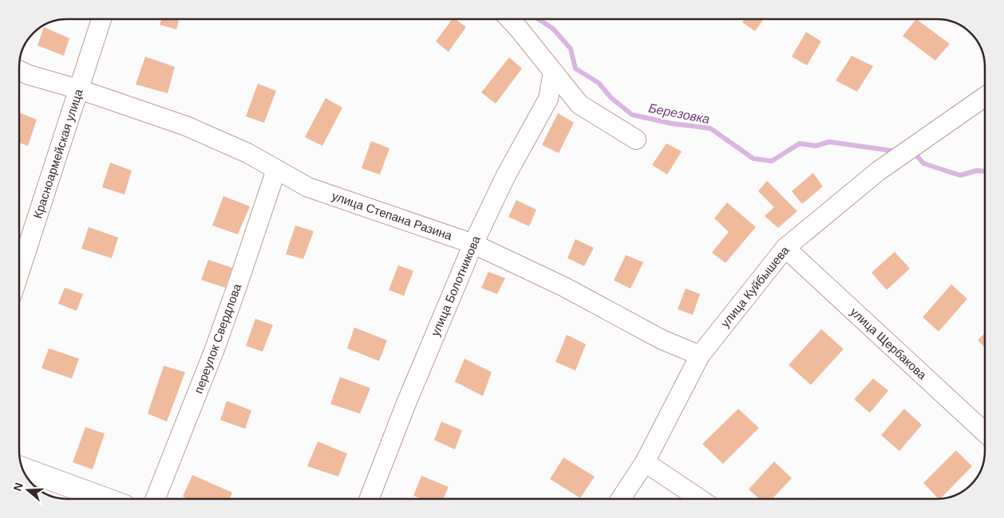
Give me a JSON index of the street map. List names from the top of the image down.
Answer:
{
  "streets": {
    "street": [
      "Красноармейская улица",
      "улица Степана Разина",
      "улица Болотникова",
      "улица Куйбышева",
      "переулок Свердлова",
      "улица Щербакова"
    ]
  },
  "crossings": [
    ["Красноармейская улица", "улица Степана Разина"],
    ["улица Степана Разина", "улица Болотникова"],
    ["улица Степана Разина", "улица Куйбышева"],
    ["улица Степана Разина", "переулок Свердлова"],
    ["улица Куйбышева", "улица Щербакова"]
  ],
  "water": ["Березовка"],
  "north": "left"
}
